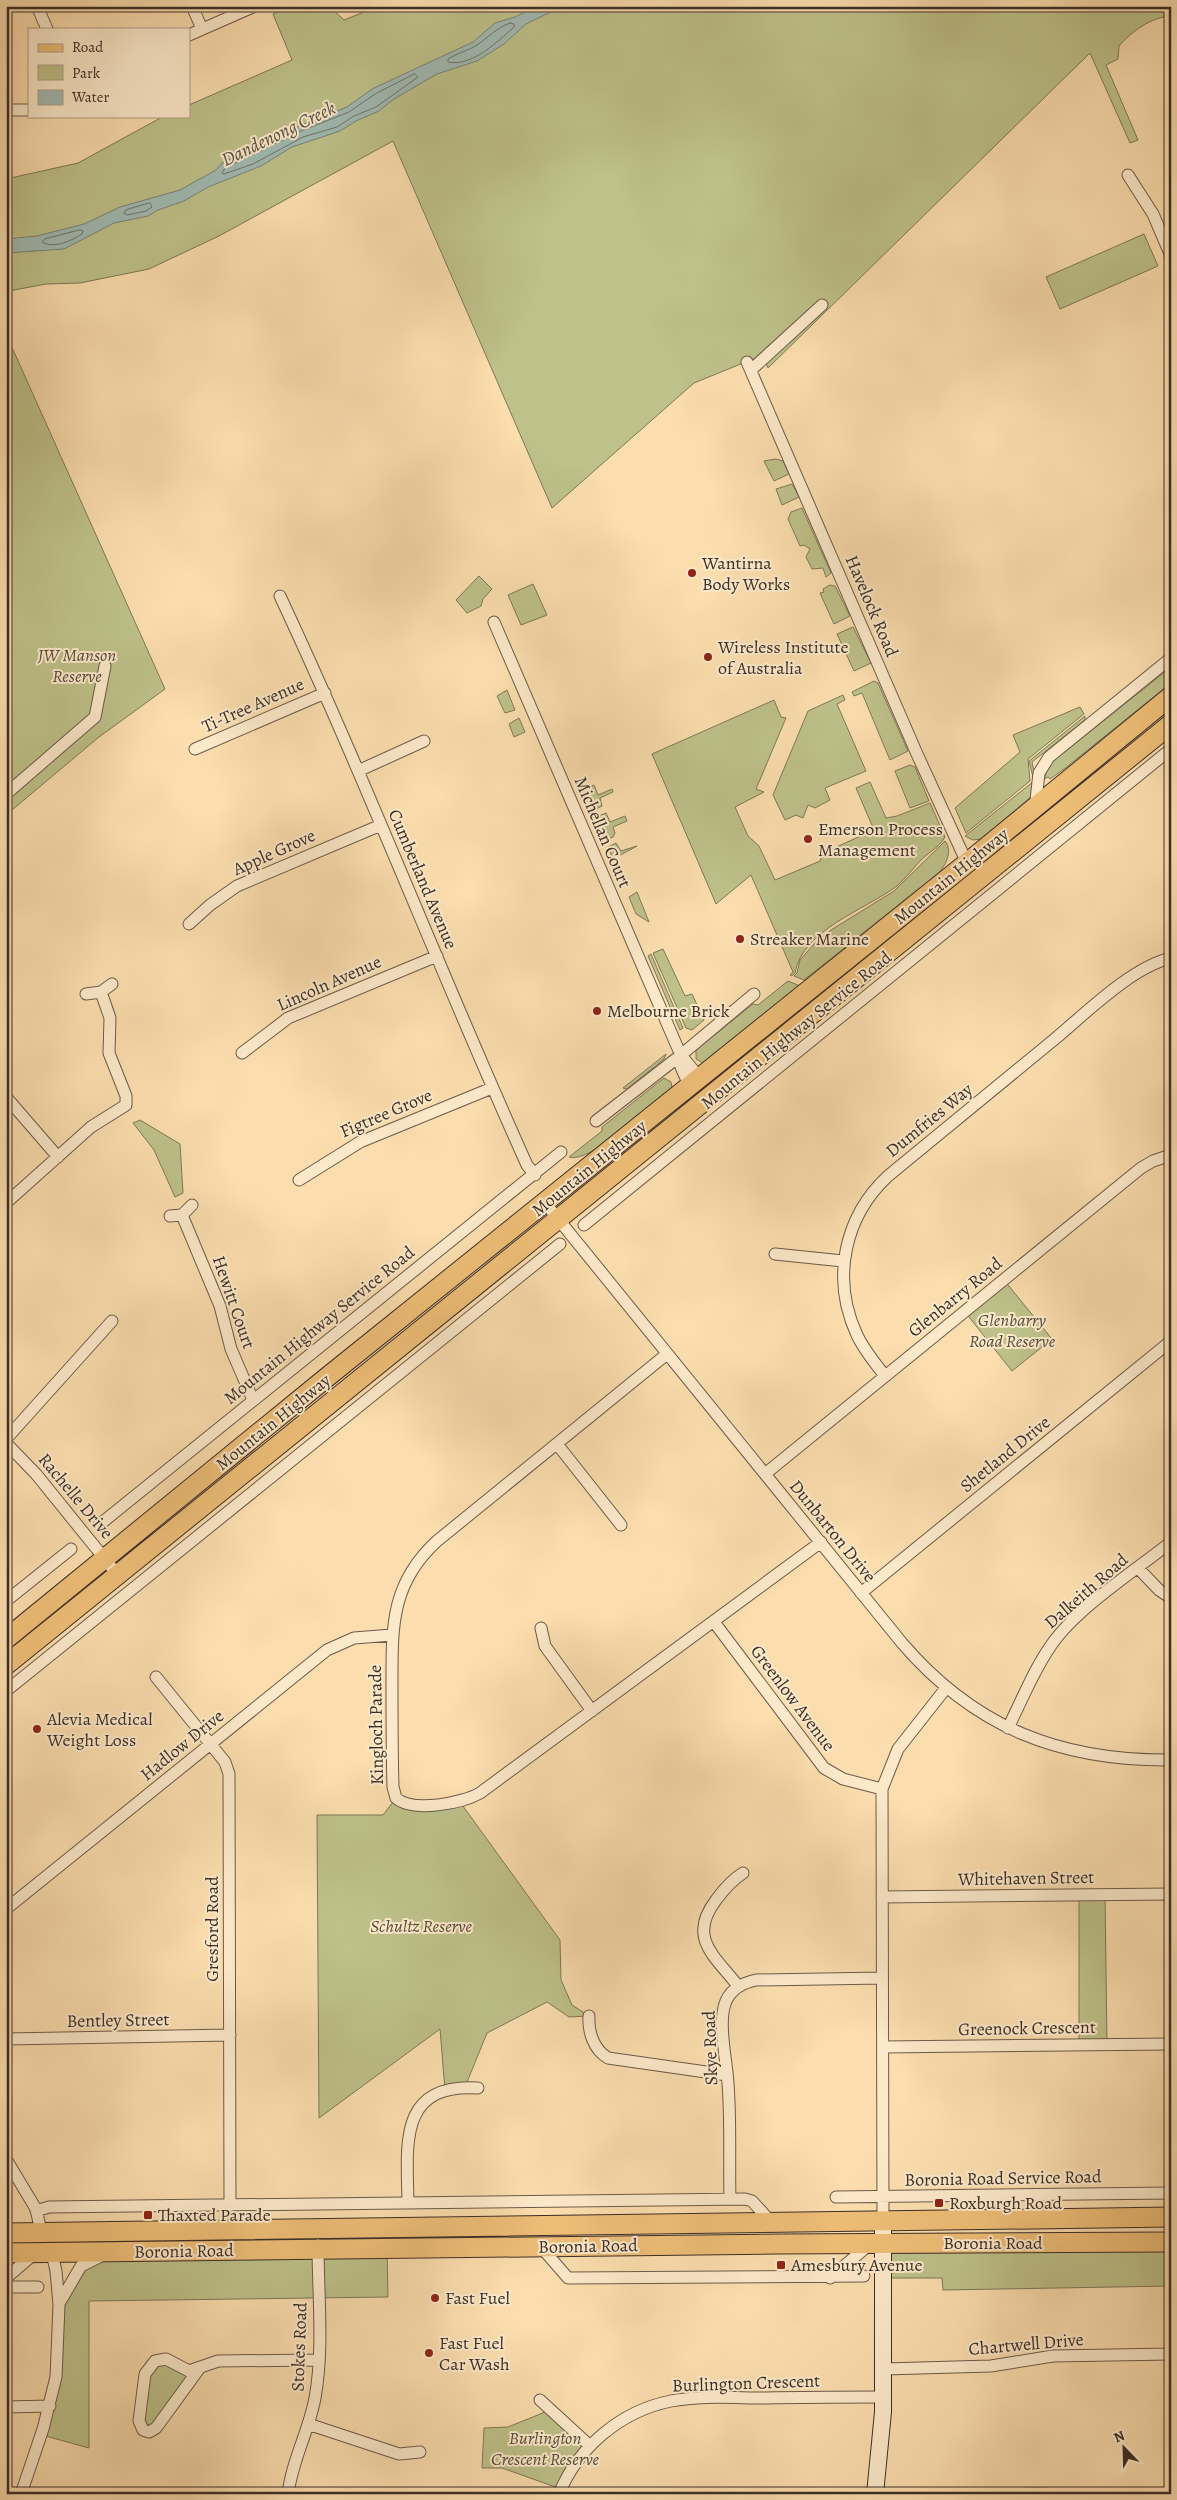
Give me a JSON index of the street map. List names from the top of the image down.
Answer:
{
  "streets": {
    "main road": ["Mountain Highway", "Boronia Road"],
    "street": [
      "Havelock Road",
      "Ti-Tree Avenue",
      "Michellan Court",
      "Apple Grove",
      "Cumberland Avenue",
      "Lincoln Avenue",
      "Mountain Highway Service Road",
      "Figtree Grove",
      "Dumfries Way",
      "Glenbarry Road",
      "Hewitt Court",
      "Shetland Drive",
      "Rachelle Drive",
      "Dunbarton Drive",
      "Dalkeith Road",
      "Greenlow Avenue",
      "Kingloch Parade",
      "Hadlow Drive",
      "Whitehaven Street",
      "Gresford Road",
      "Bentley Street",
      "Greenock Crescent",
      "Skye Road",
      "Boronia Road Service Road",
      "Chartwell Drive",
      "Stokes Road",
      "Burlington Crescent"
    ]
  },
  "crossings": [
    ["Havelock Road", "Mountain Highway"],
    ["Ti-Tree Avenue", "Cumberland Avenue"],
    ["Michellan Court", "Mountain Highway"],
    ["Apple Grove", "Cumberland Avenue"],
    ["Mountain Highway", "Rachelle Drive"],
    ["Mountain Highway", "Dunbarton Drive"],
    ["Cumberland Avenue", "Lincoln Avenue"],
    ["Cumberland Avenue", "Mountain Highway Service Road"],
    ["Cumberland Avenue", "Figtree Grove"],
    ["Mountain Highway Service Road", "Hewitt Court"],
    ["Dumfries Way", "Glenbarry Road"],
    ["Glenbarry Road", "Dunbarton Drive"],
    ["Shetland Drive", "Dunbarton Drive"],
    ["Dunbarton Drive", "Dalkeith Road"],
    ["Dunbarton Drive", "Kingloch Parade"],
    ["Greenlow Avenue", "Kingloch Parade"],
    ["Kingloch Parade", "Hadlow Drive"],
    ["Hadlow Drive", "Gresford Road"],
    ["Gresford Road", "Bentley Street"],
    ["Boronia Road", "Stokes Road"]
  ],
  "water": ["Dandenong Creek"],
  "parks": [
    "JW Manson Reserve",
    "Glenbarry Road Reserve",
    "Schultz Reserve",
    "Burlington Crescent Reserve"
  ],
  "places": {
    "other": [
      "Wantirna Body Works",
      "Wireless Institute of Australia",
      "Emerson Process Management",
      "Streaker Marine",
      "Melbourne Brick",
      "Alevia Medical Weight Loss",
      "Fast Fuel",
      "Fast Fuel Car Wash"
    ],
    "transit": ["Roxburgh Road", "Thaxted Parade", "Amesbury Avenue"]
  },
  "legend": ["Road", "Park", "Water"],
  "north": "top left"
}
